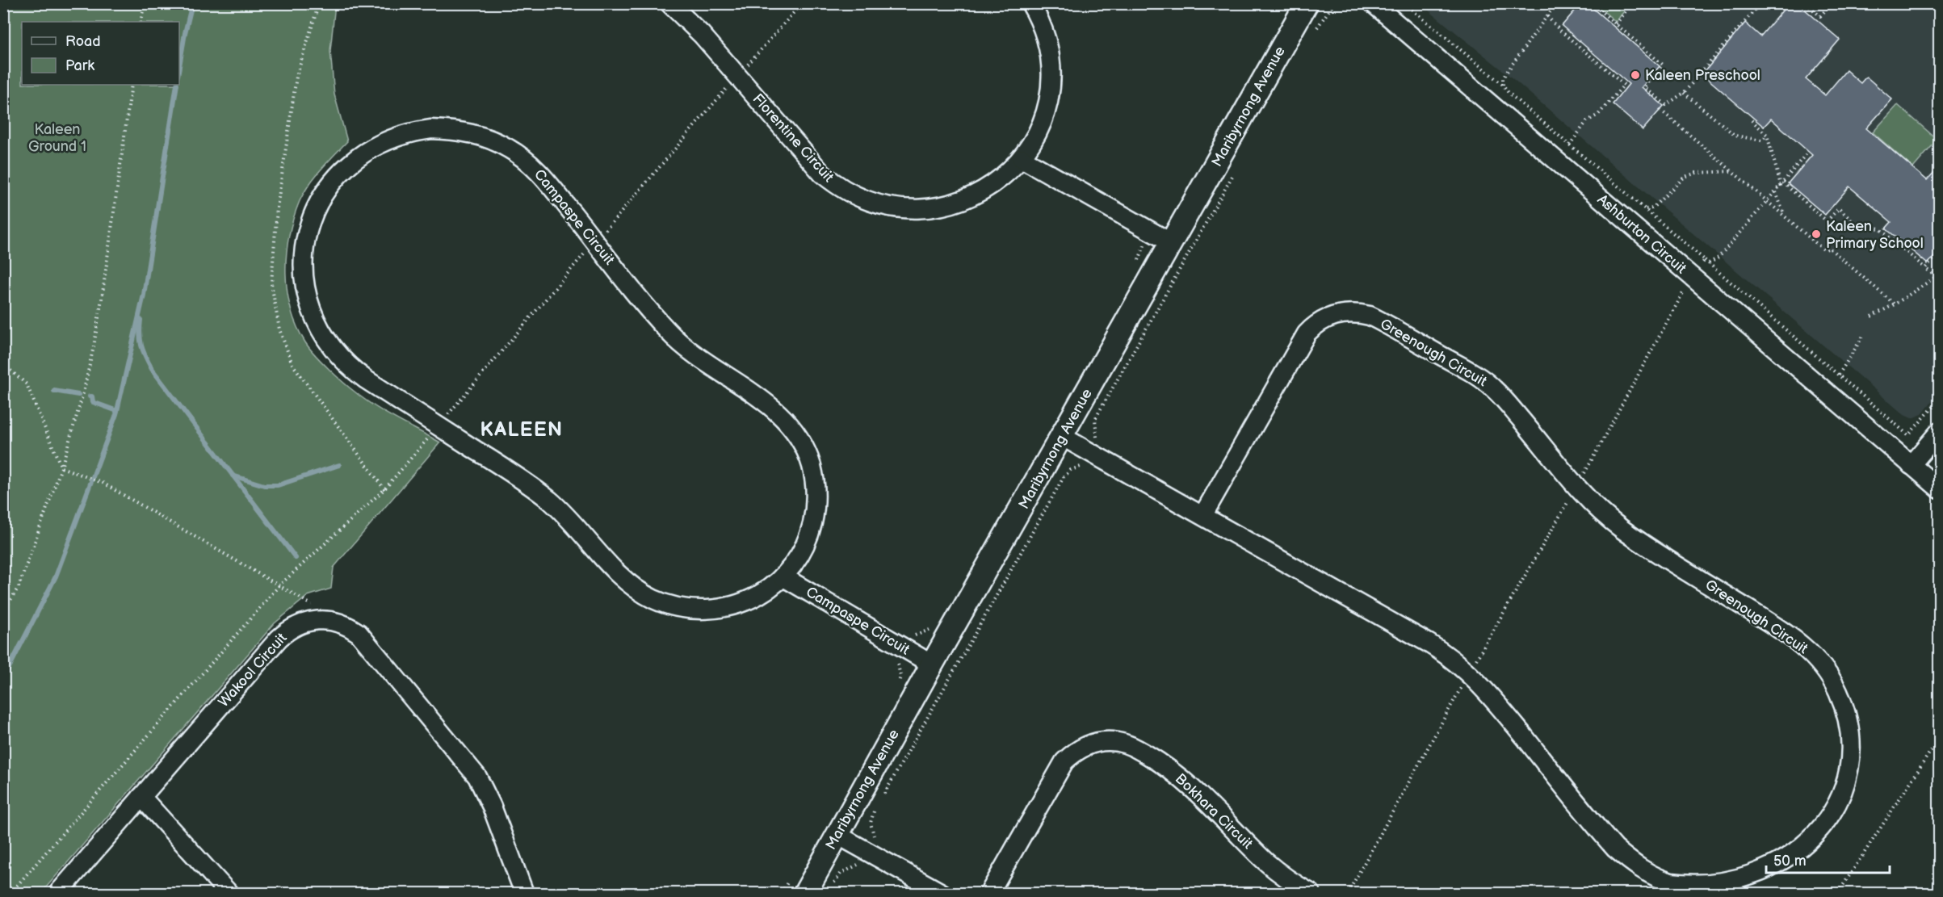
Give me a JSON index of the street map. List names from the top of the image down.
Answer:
{
  "streets": {
    "street": [
      "Maribyrnong Avenue",
      "Florentine Circuit",
      "Campaspe Circuit",
      "Ashburton Circuit",
      "Greenough Circuit",
      "Wakool Circuit",
      "Bokhara Circuit"
    ]
  },
  "crossings": [
    ["Maribyrnong Avenue", "Campaspe Circuit"],
    ["Maribyrnong Avenue", "Greenough Circuit"]
  ],
  "districts": ["KALEEN"],
  "parks": ["Kaleen Ground 1"],
  "places": ["Kaleen Preschool", "Kaleen Primary School"],
  "legend": ["Road", "Park"],
  "scale_bar": "50 m"
}
